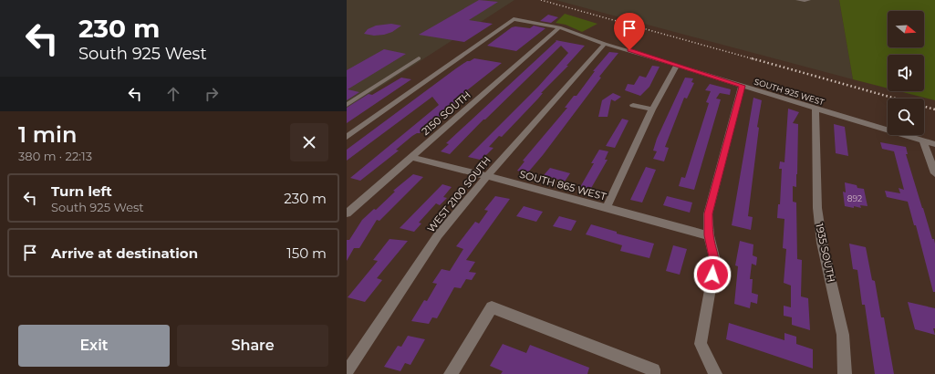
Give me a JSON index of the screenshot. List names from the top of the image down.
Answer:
{
  "streets": {
    "street": [
      "SOUTH 925 WEST",
      "2150 SOUTH",
      "SOUTH 865 WEST",
      "WEST 2100 SOUTH",
      "1935 SOUTH"
    ]
  },
  "crossings": [
    ["SOUTH 925 WEST", "2150 SOUTH"],
    ["SOUTH 925 WEST", "WEST 2100 SOUTH"],
    ["SOUTH 925 WEST", "1935 SOUTH"],
    ["2150 SOUTH", "SOUTH 865 WEST"],
    ["SOUTH 865 WEST", "WEST 2100 SOUTH"]
  ],
  "house_numbers": ["892"],
  "north": "right",
  "page": {
    "turn": ["230 m", "South 925 West"],
    "heading": ["1 min", "380 m · 22:13"],
    "list": [
      {
        "name": "Turn left",
        "note": "South 925 West",
        "value": "230 m"
      },
      {
        "name": "Arrive at destination",
        "value": "150 m"
      }
    ],
    "buttons": ["Exit", "Share"]
  }
}
